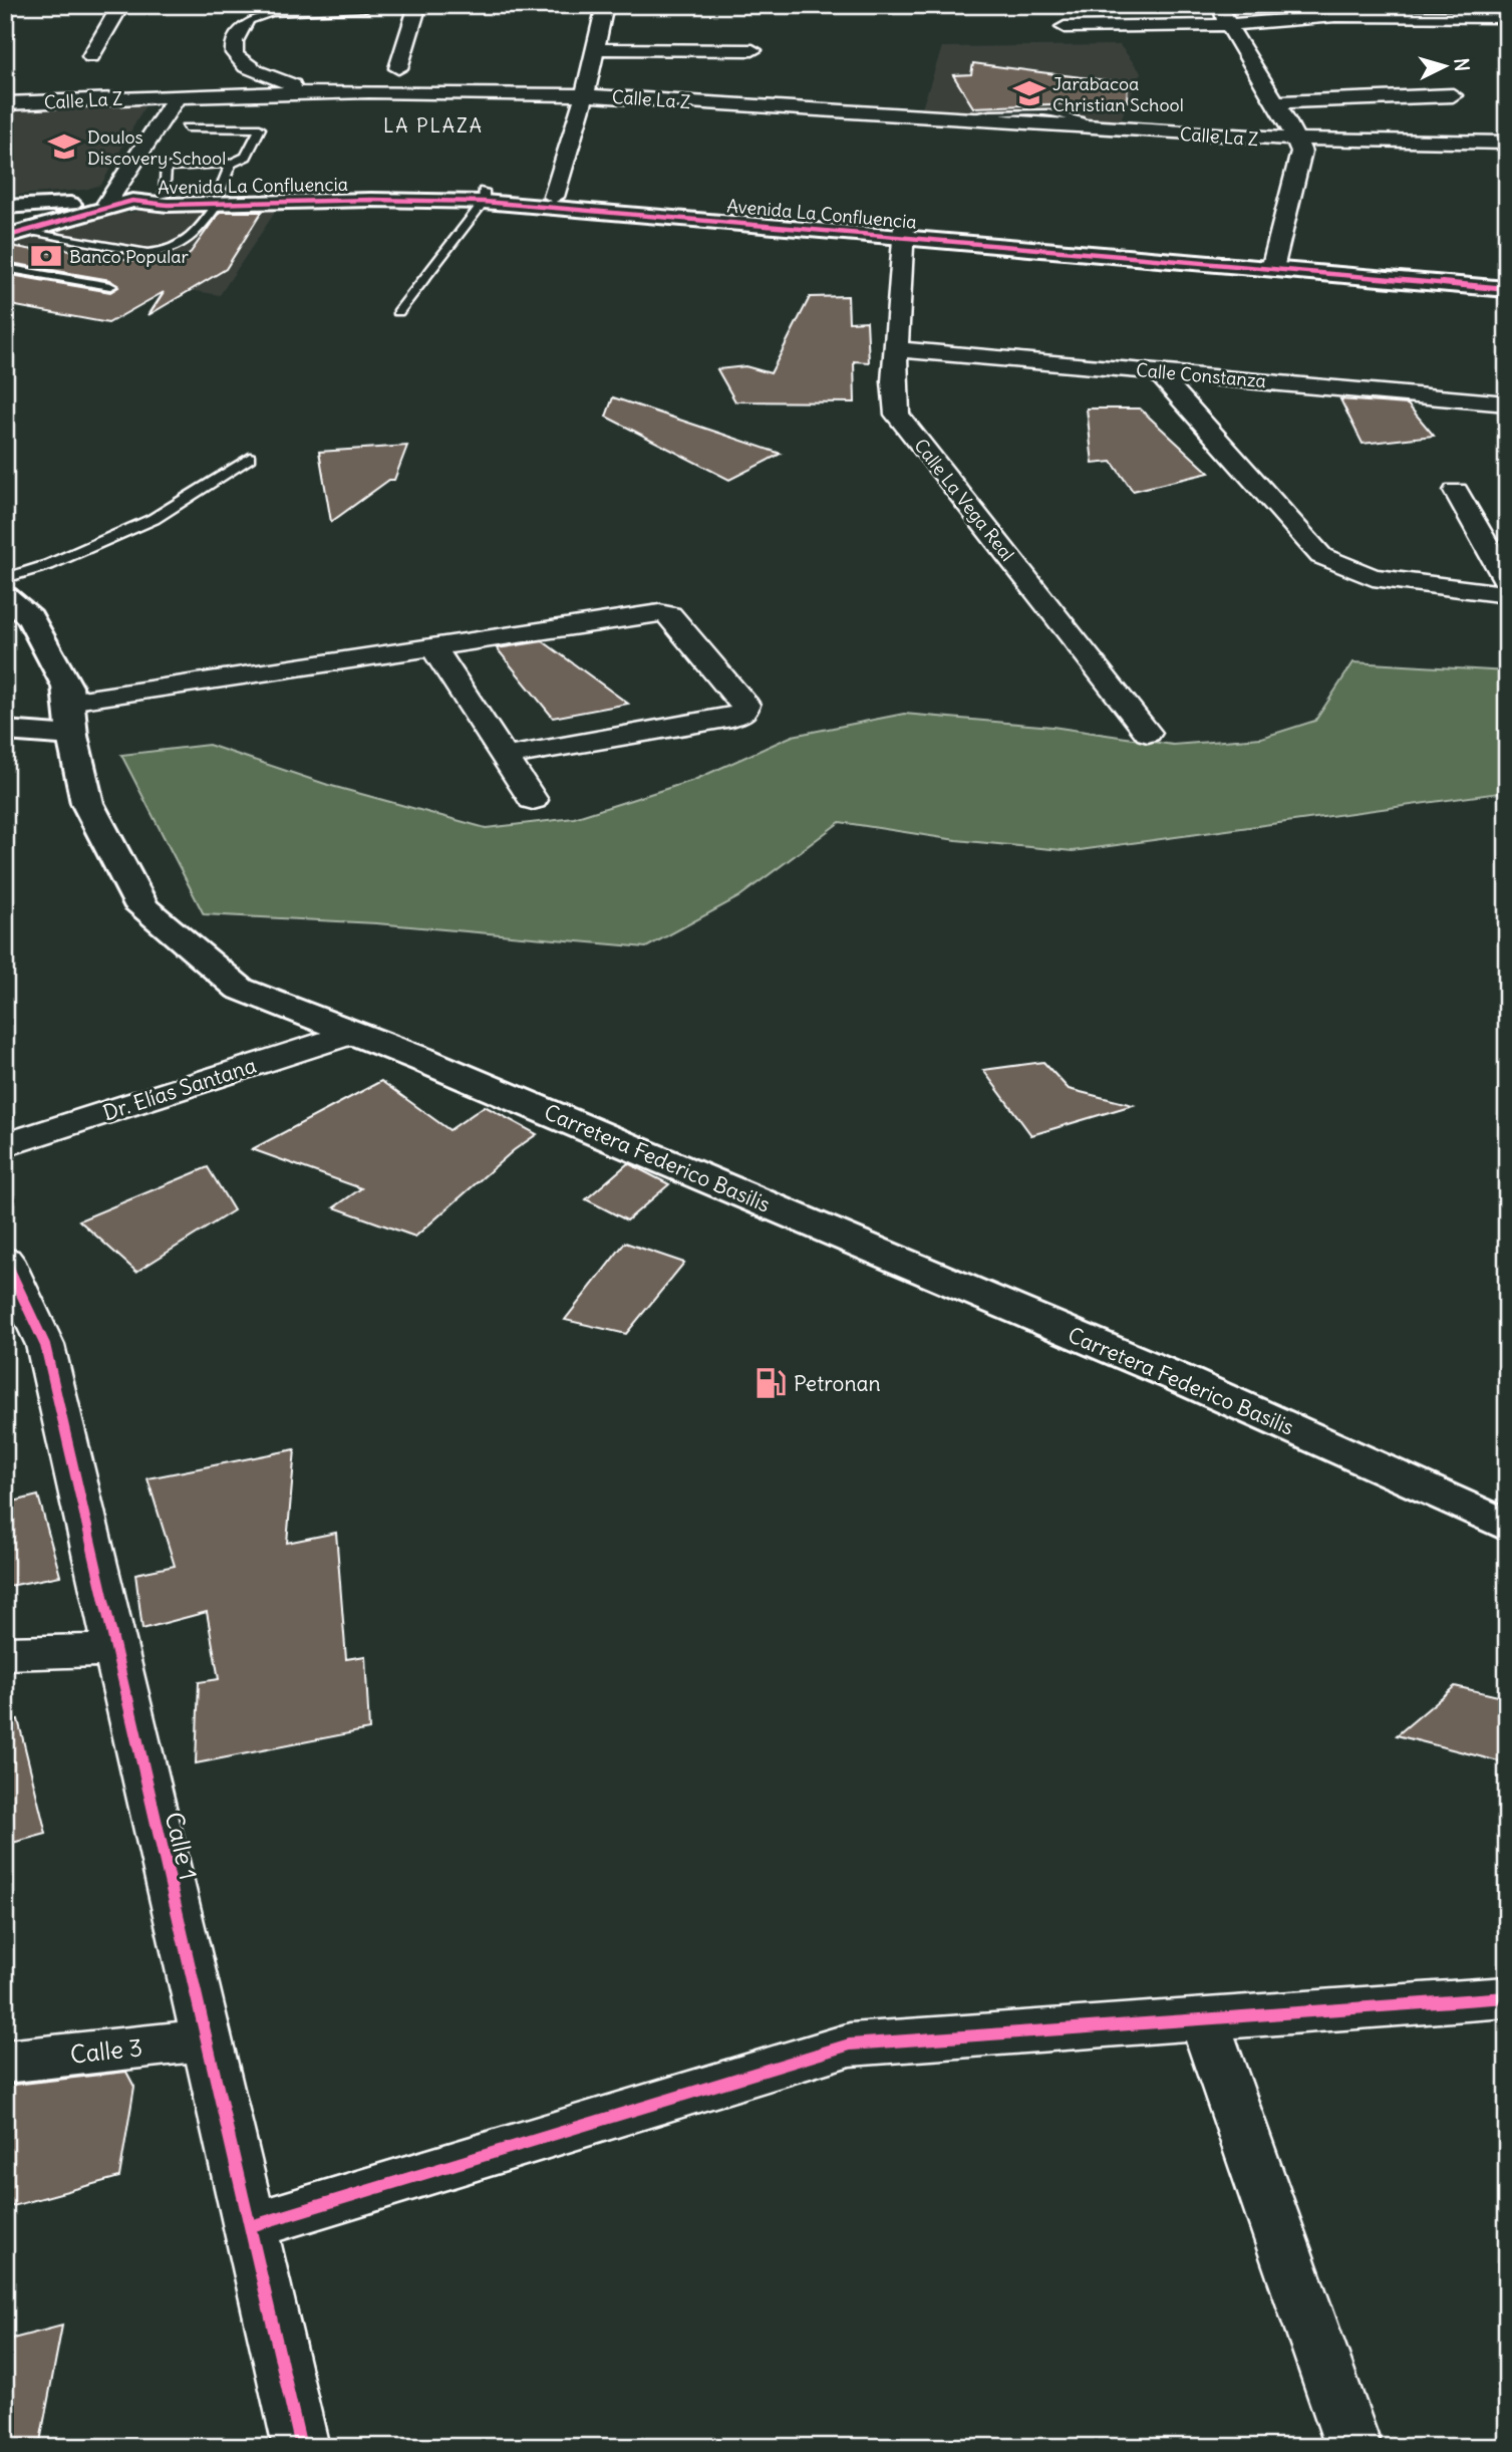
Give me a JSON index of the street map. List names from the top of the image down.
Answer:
{
  "streets": {
    "street": [
      "Calle La Z",
      "Avenida La Confluencia",
      "Calle Constanza",
      "Calle La Vega Real",
      "Dr. Elías Santana",
      "Carretera Federico Basilis",
      "Calle 1",
      "Calle 3"
    ]
  },
  "crossings": [
    ["Avenida La Confluencia", "Calle La Vega Real"],
    ["Calle Constanza", "Calle La Vega Real"],
    ["Dr. Elías Santana", "Carretera Federico Basilis"],
    ["Calle 1", "Calle 3"]
  ],
  "districts": ["LA PLAZA"],
  "places": {
    "school or university": ["Jarabacoa Christian School", "Doulos Discovery School"],
    "bank": ["Banco Popular"],
    "fuel station": ["Petronan"]
  },
  "north": "right"
}
